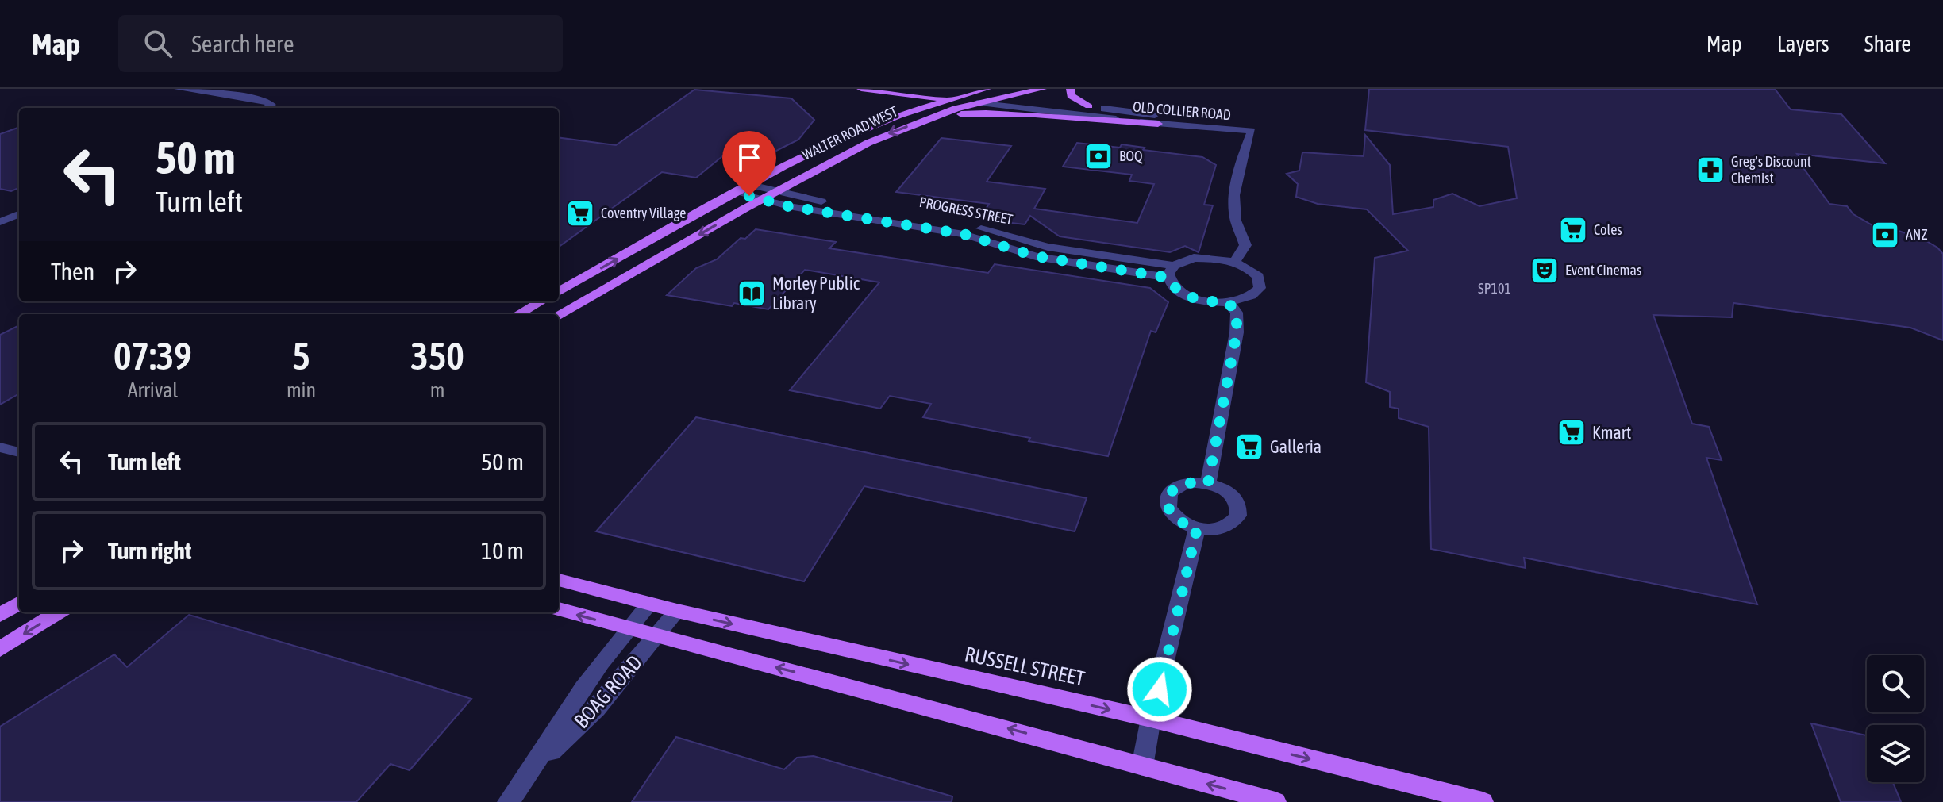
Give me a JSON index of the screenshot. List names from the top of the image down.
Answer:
{
  "streets": {
    "main road": ["WALTER ROAD WEST", "RUSSELL STREET"],
    "street": ["OLD COLLIER ROAD", "PROGRESS STREET", "BOAG ROAD"]
  },
  "crossings": [
    ["OLD COLLIER ROAD", "WALTER ROAD WEST"],
    ["WALTER ROAD WEST", "PROGRESS STREET"],
    ["RUSSELL STREET", "BOAG ROAD"]
  ],
  "places": {
    "bank": ["BOQ", "ANZ"],
    "pharmacy": ["Greg's Discount Chemist"],
    "supermarket": [
      "Coventry Village",
      "Coles",
      "Kmart",
      "Galleria"
    ],
    "theatre": ["Event Cinemas"],
    "library": ["Morley Public Library"]
  },
  "house_numbers": ["SP101"],
  "page": {
    "header": "Map",
    "search": "Search here",
    "nav": ["Map", "Layers", "Share"],
    "turn": ["50 m", "Turn left"],
    "then": "Then",
    "eta": [
      "07:39",
      "Arrival",
      "5",
      "min",
      "350",
      "m"
    ],
    "list": [
      {
        "name": "Turn left",
        "value": "50 m"
      },
      {
        "name": "Turn right",
        "value": "10 m"
      }
    ]
  }
}
